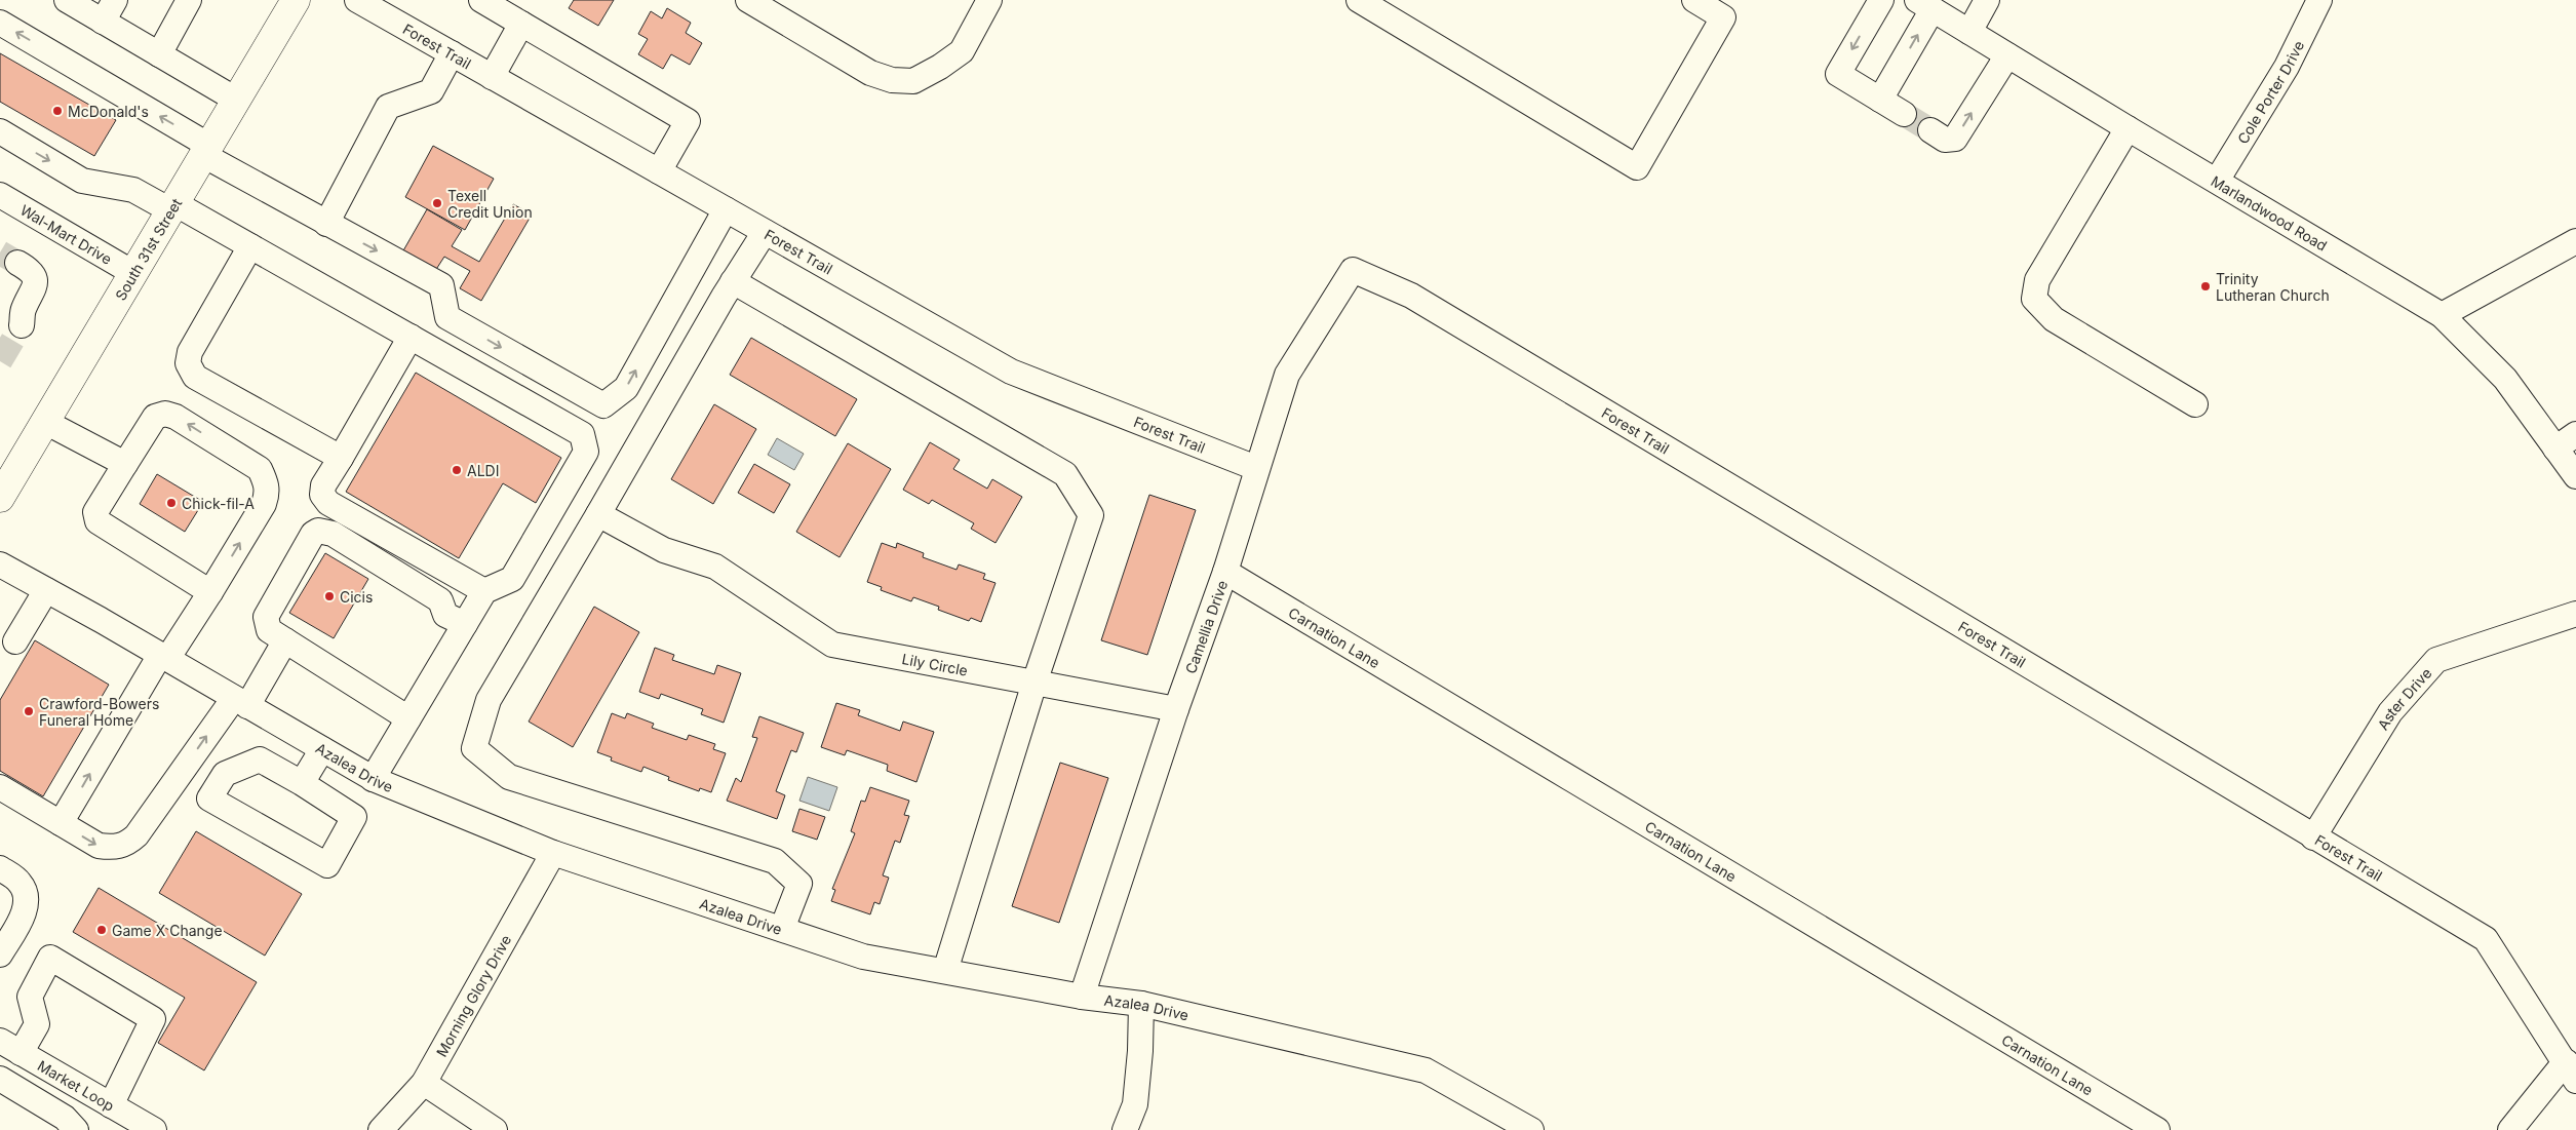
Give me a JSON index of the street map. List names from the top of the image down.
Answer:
{
  "streets": {
    "main road": ["South 31st Street"],
    "street": [
      "Forest Trail",
      "Cole Porter Drive",
      "Marlandwood Road",
      "Wal-Mart Drive",
      "Camellia Drive",
      "Carnation Lane",
      "Lily Circle",
      "Aster Drive",
      "Azalea Drive",
      "Morning Glory Drive",
      "Market Loop"
    ]
  },
  "crossings": [
    ["Forest Trail", "Camellia Drive"],
    ["Forest Trail", "Aster Drive"],
    ["Cole Porter Drive", "Marlandwood Road"],
    ["Wal-Mart Drive", "South 31st Street"],
    ["Camellia Drive", "Carnation Lane"],
    ["Camellia Drive", "Lily Circle"],
    ["Camellia Drive", "Azalea Drive"],
    ["Azalea Drive", "Morning Glory Drive"]
  ],
  "places": [
    "McDonald's",
    "Texell Credit Union",
    "Trinity Lutheran Church",
    "ALDI",
    "Chick-fil-A",
    "Cicis",
    "Crawford-Bowers Funeral Home",
    "Game X Change"
  ]
}
